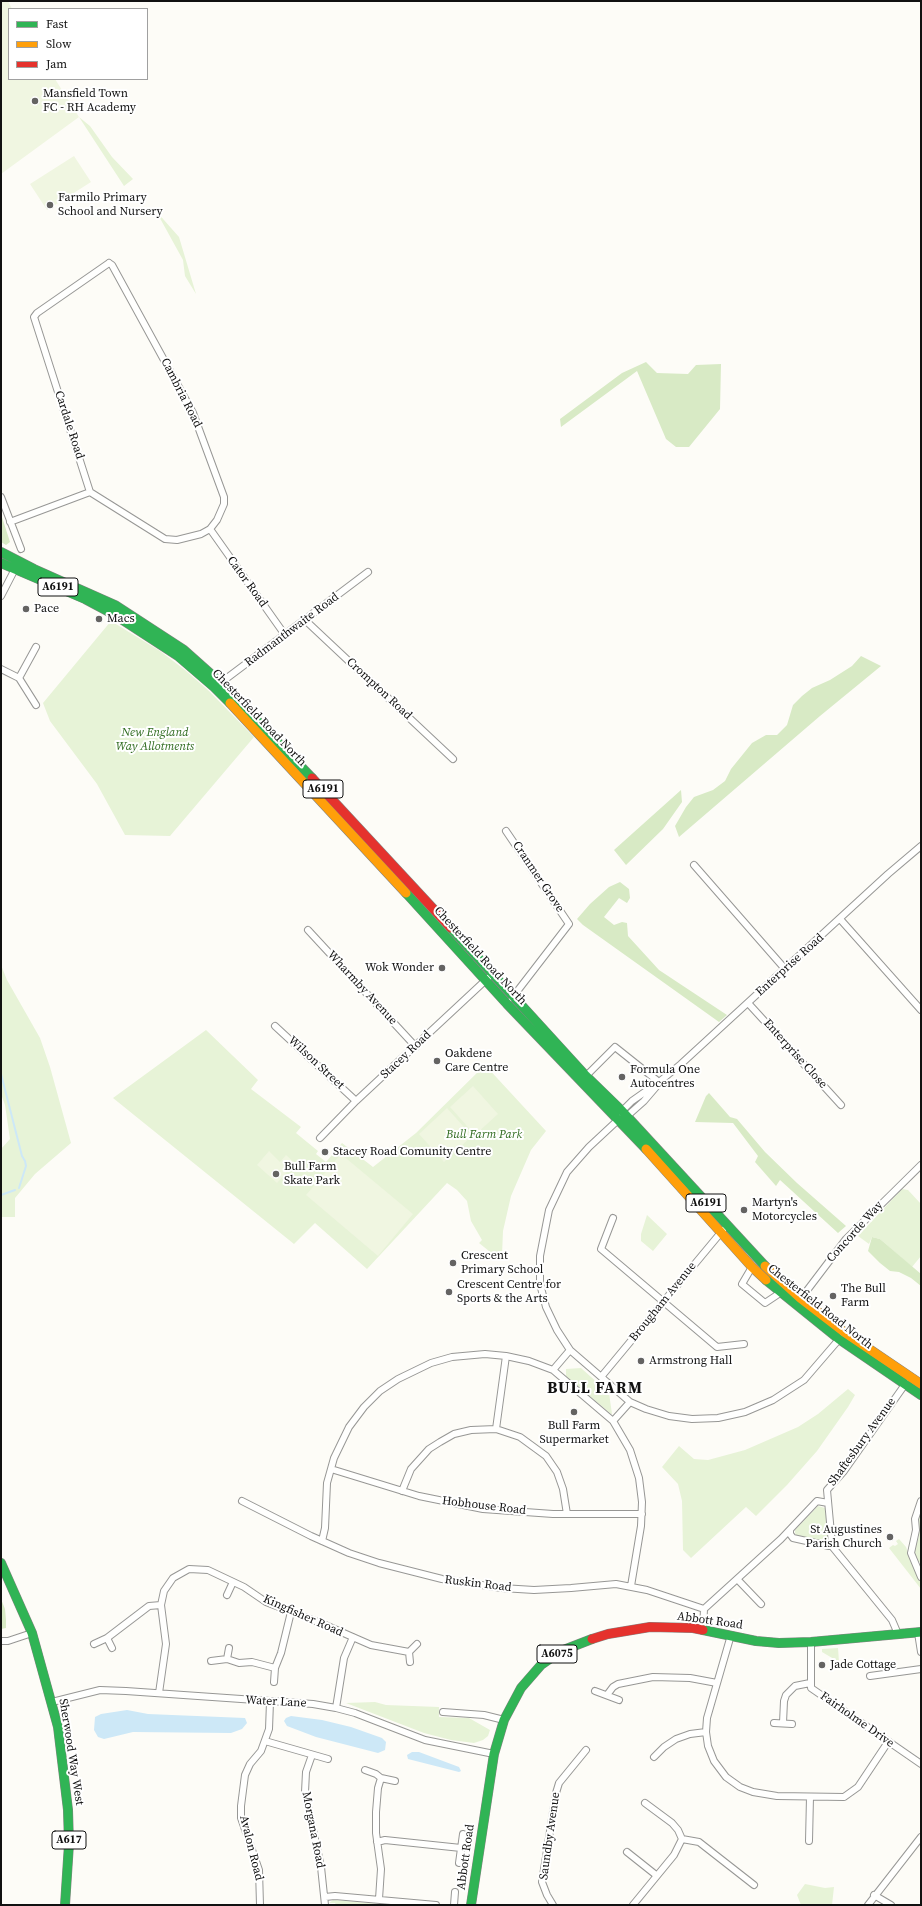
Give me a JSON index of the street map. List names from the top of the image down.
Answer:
{
  "streets": {
    "main road": [
      "A6191",
      "Chesterfield Road North",
      "Abbott Road",
      "A6075",
      "Sherwood Way West",
      "A617"
    ],
    "street": [
      "Cambria Road",
      "Cardale Road",
      "Cator Road",
      "Radmanthwaite Road",
      "Crompton Road",
      "Cranmer Grove",
      "Enterprise Road",
      "Wharmby Avenue",
      "Enterprise Close",
      "Stacey Road",
      "Wilson Street",
      "Concorde Way",
      "Brougham Avenue",
      "Shaftesbury Avenue",
      "Hobhouse Road",
      "Ruskin Road",
      "Kingfisher Road",
      "Water Lane",
      "Fairholme Drive",
      "Morgana Road",
      "Saundby Avenue",
      "Avalon Road"
    ]
  },
  "crossings": [
    ["Cambria Road", "Cardale Road"],
    ["Cambria Road", "Cator Road"],
    ["Cator Road", "Radmanthwaite Road"],
    ["Radmanthwaite Road", "Crompton Road"],
    ["Radmanthwaite Road", "Chesterfield Road North"],
    ["Chesterfield Road North", "Cranmer Grove"],
    ["Chesterfield Road North", "Enterprise Road"],
    ["Chesterfield Road North", "Stacey Road"],
    ["Chesterfield Road North", "Concorde Way"],
    ["Chesterfield Road North", "Brougham Avenue"],
    ["Chesterfield Road North", "Shaftesbury Avenue"],
    ["Enterprise Road", "Enterprise Close"],
    ["Wharmby Avenue", "Stacey Road"],
    ["Stacey Road", "Wilson Street"],
    ["Shaftesbury Avenue", "Ruskin Road"],
    ["Kingfisher Road", "Water Lane"],
    ["Abbott Road", "Water Lane"],
    ["Abbott Road", "Fairholme Drive"],
    ["Water Lane", "Sherwood Way West"],
    ["Water Lane", "Avalon Road"]
  ],
  "districts": ["BULL FARM"],
  "parks": ["New England Way Allotments", "Bull Farm Park"],
  "places": [
    "Mansfield Town FC - RH Academy",
    "Farmilo Primary School and Nursery",
    "Pace",
    "Macs",
    "Wok Wonder",
    "Oakdene Care Centre",
    "Formula One Autocentres",
    "Stacey Road Comunity Centre",
    "Bull Farm Skate Park",
    "Martyn's Motorcycles",
    "Crescent Primary School",
    "Crescent Centre for Sports & the Arts",
    "The Bull Farm",
    "Armstrong Hall",
    "Bull Farm Supermarket",
    "St Augustines Parish Church",
    "Jade Cottage"
  ],
  "legend": ["Fast", "Slow", "Jam"]
}
